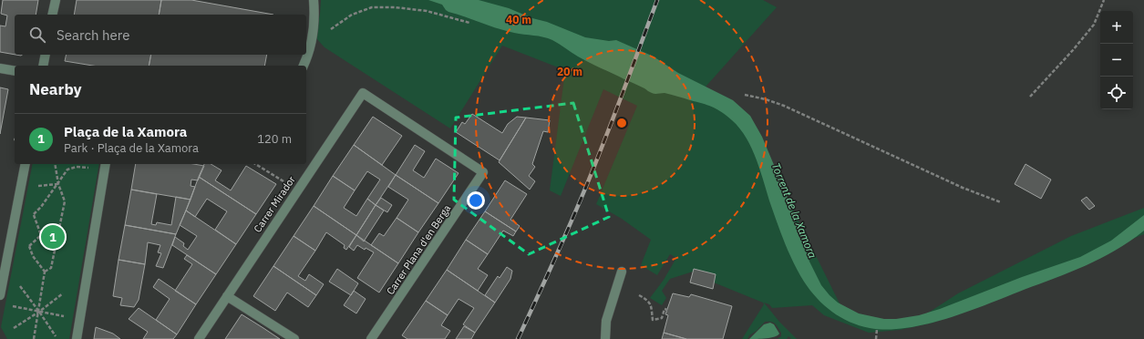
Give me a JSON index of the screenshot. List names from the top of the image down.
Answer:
{
  "streets": {
    "street": ["Carrer Mirador", "Carrer Plana d'en Berga"]
  },
  "crossings": [
    ["Carrer Mirador", "Carrer Plana d'en Berga"]
  ],
  "water": ["Torrent de la Xamora"],
  "page": {
    "map_buttons": ["+", "−"],
    "search": "Search here",
    "heading": "Nearby",
    "list": [
      {
        "mark": "1",
        "name": "Plaça de la Xamora",
        "note": "Park · Plaça de la Xamora",
        "value": "120 m"
      }
    ],
    "pins": "1"
  },
  "rings": ["40 m", "20 m"]
}
